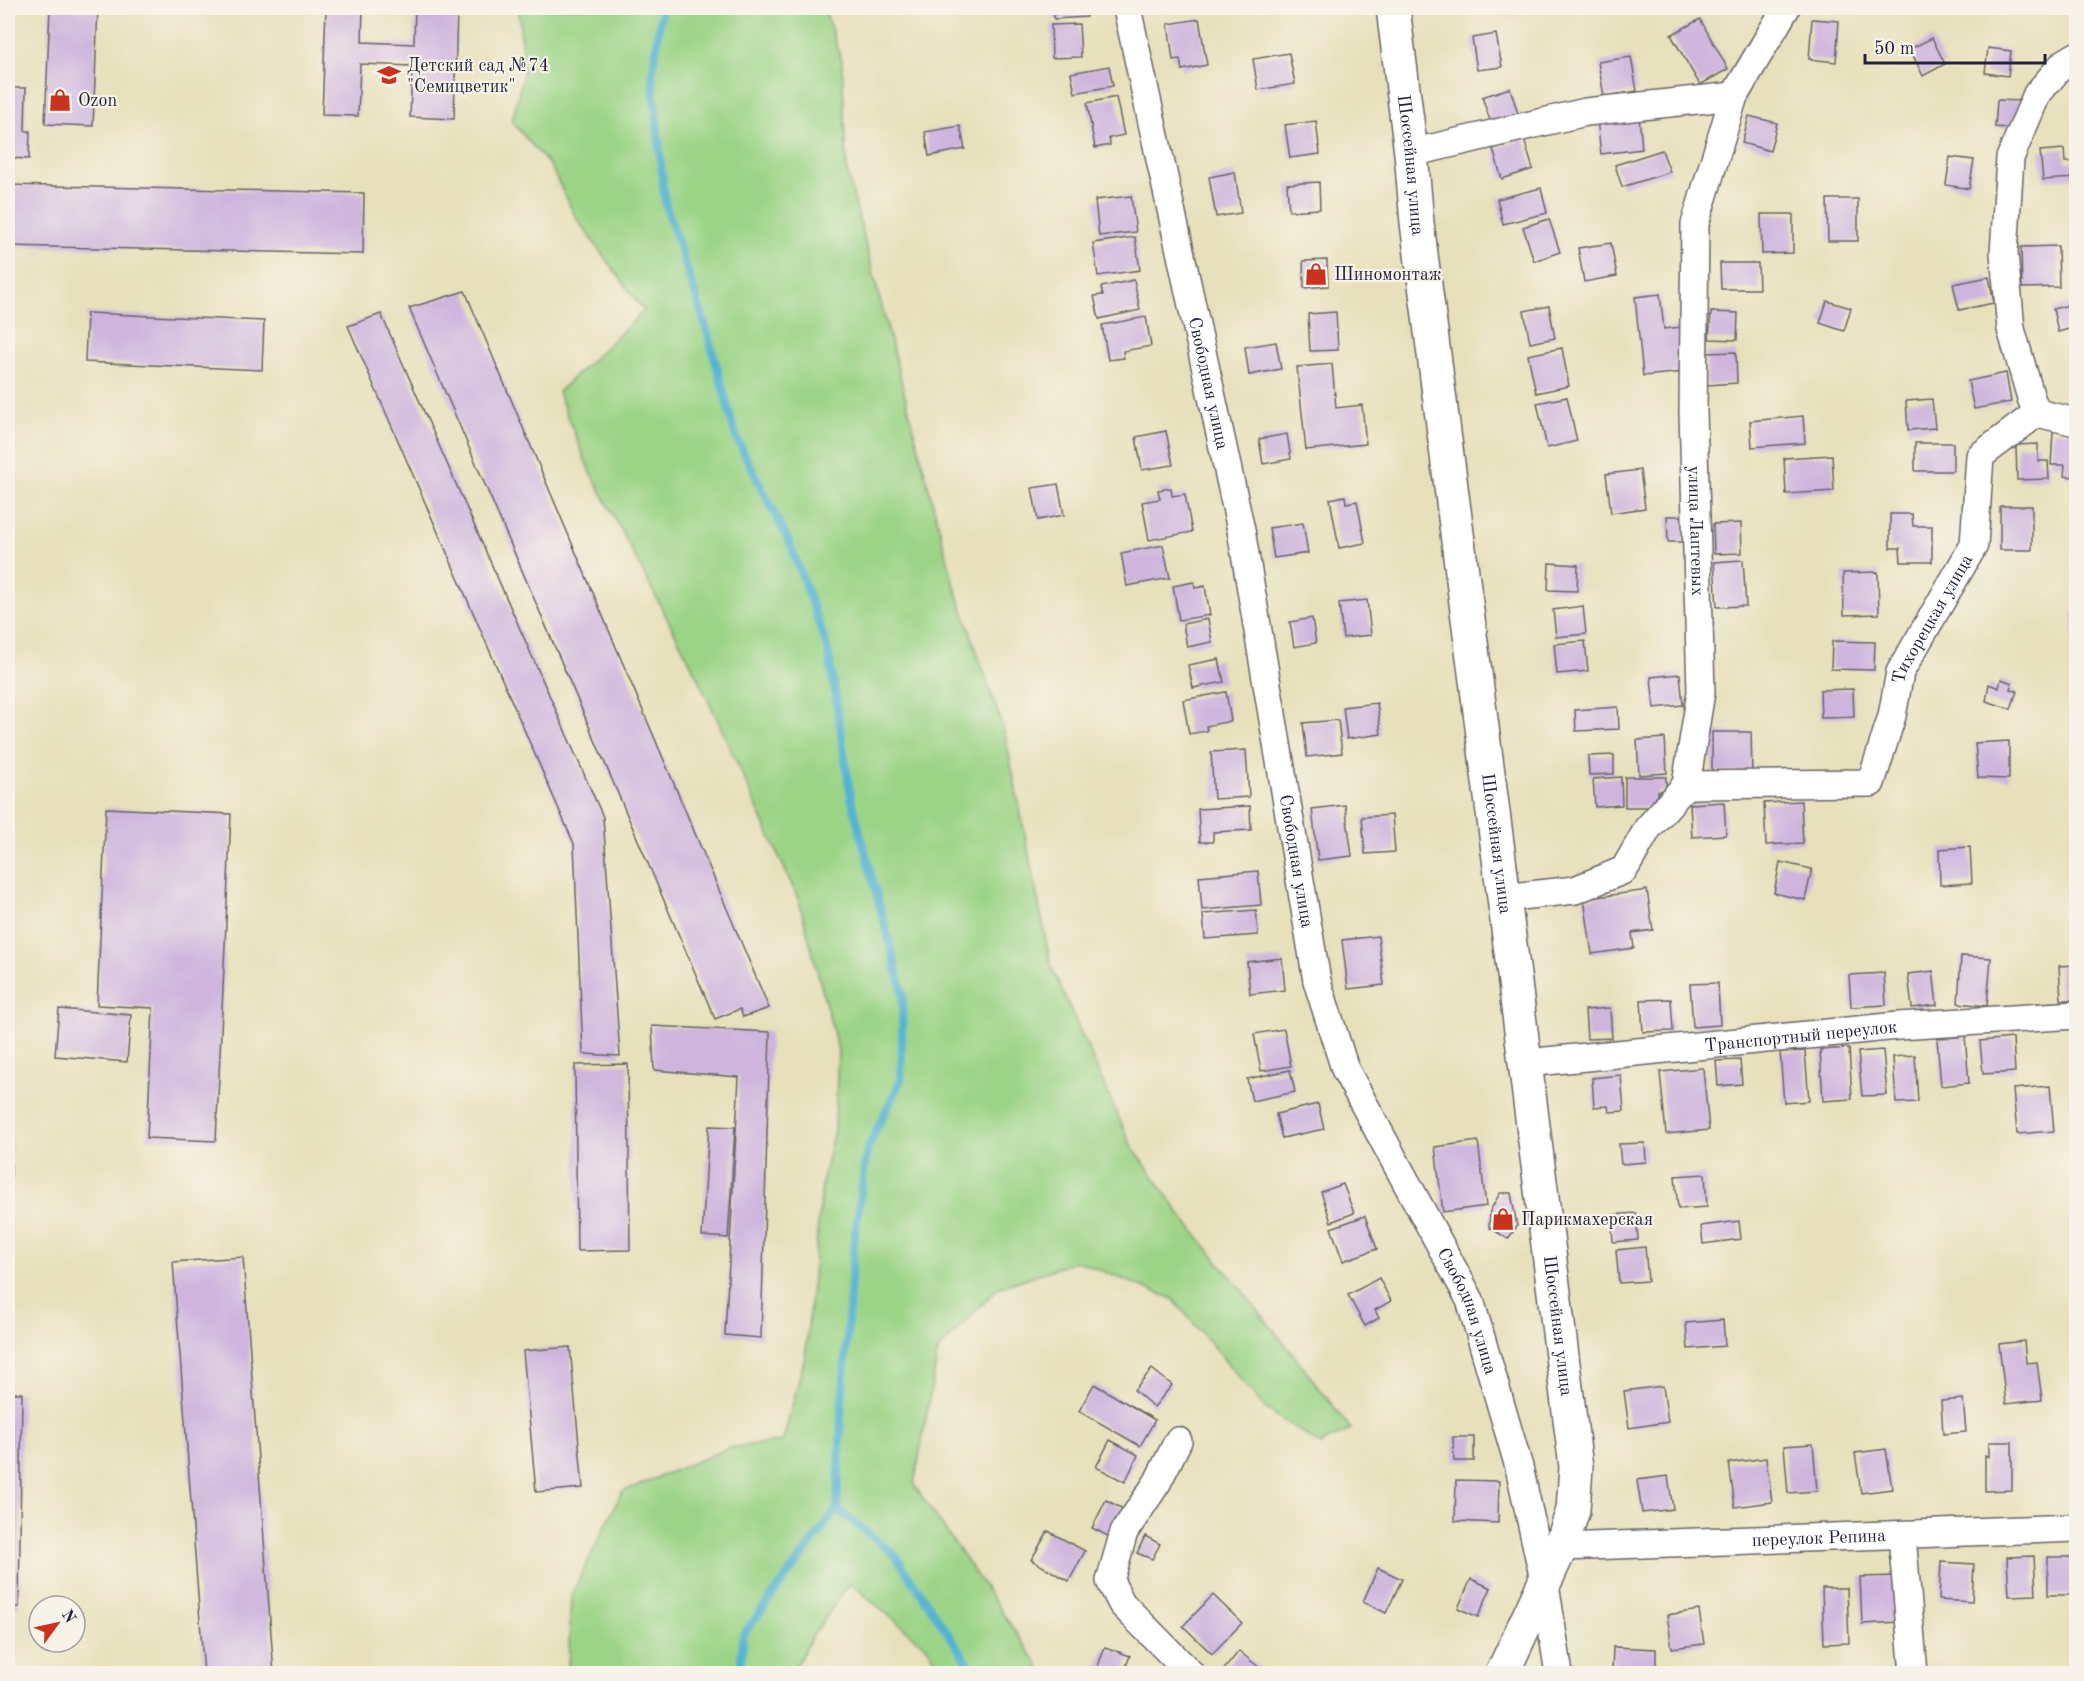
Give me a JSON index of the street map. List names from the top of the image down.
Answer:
{
  "streets": {
    "main road": ["Шоссейная улица"],
    "street": [
      "Свободная улица",
      "улица Лаптевых",
      "Тихорецкая улица",
      "Транспортный переулок",
      "переулок Репина"
    ]
  },
  "crossings": [
    ["Шоссейная улица", "Свободная улица"],
    ["Шоссейная улица", "Транспортный переулок"],
    ["Шоссейная улица", "переулок Репина"],
    ["улица Лаптевых", "Тихорецкая улица"]
  ],
  "places": {
    "school or university": ["Детский сад №74 \"Семицветик\""],
    "shop": ["Ozon", "Шиномонтаж", "Парикмахерская"]
  },
  "scale_bar": "50 m",
  "north": "top right"
}
